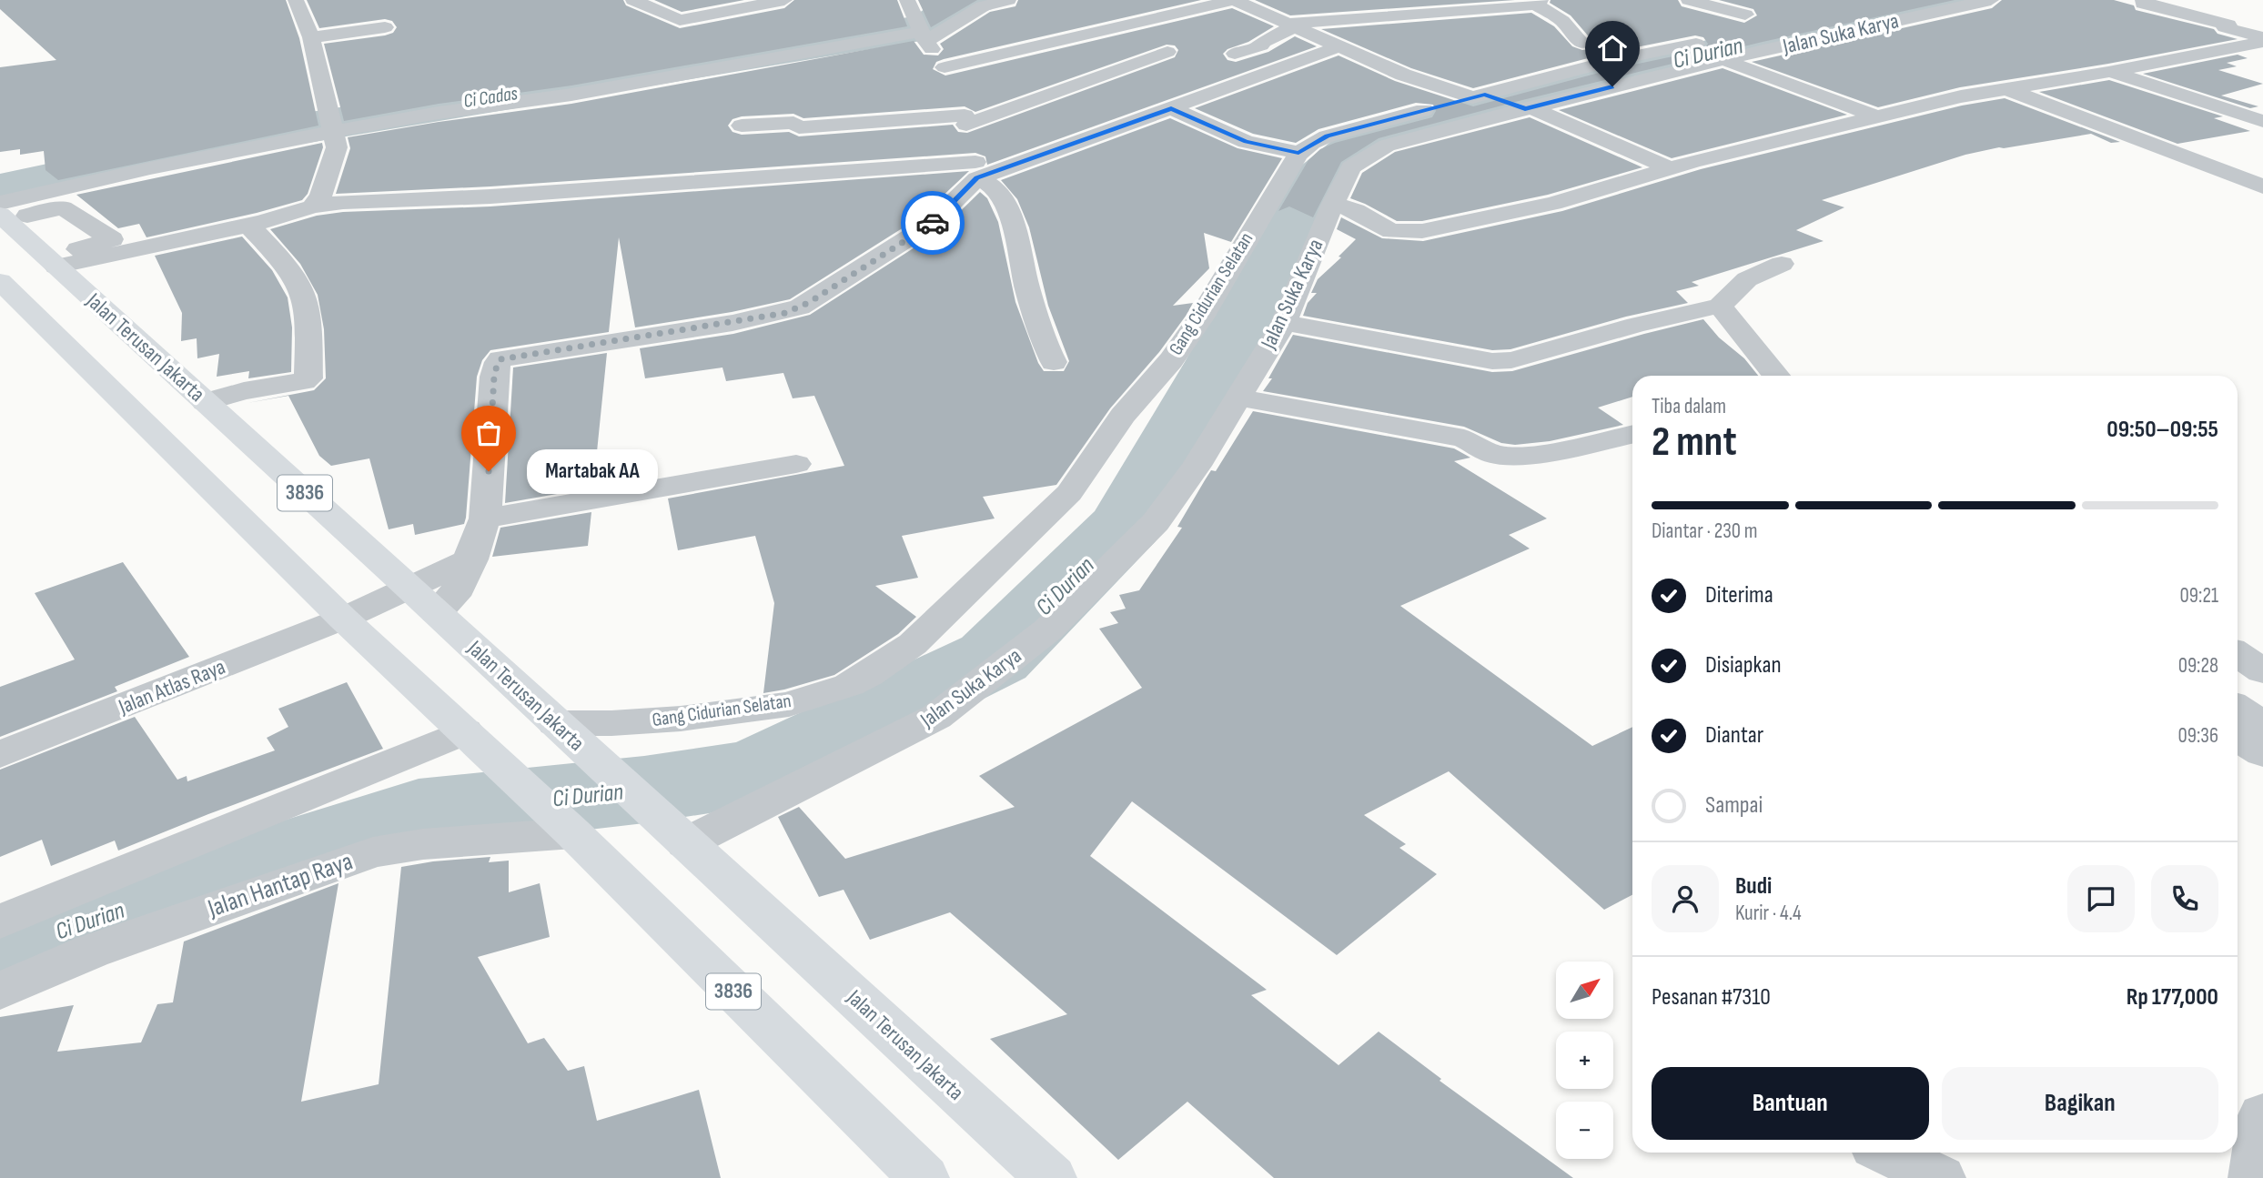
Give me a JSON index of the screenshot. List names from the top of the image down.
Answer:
{
  "streets": {
    "main road": ["Jalan Terusan Jakarta", "3836"],
    "street": [
      "Jalan Suka Karya",
      "Gang Cidurian Selatan",
      "Jalan Atlas Raya",
      "Jalan Hantap Raya"
    ]
  },
  "crossings": [
    ["Jalan Suka Karya", "Gang Cidurian Selatan"],
    ["Jalan Suka Karya", "Jalan Terusan Jakarta"],
    ["Gang Cidurian Selatan", "Jalan Terusan Jakarta"],
    ["Jalan Terusan Jakarta", "Jalan Atlas Raya"],
    ["3836", "Jalan Atlas Raya"],
    ["3836", "Jalan Hantap Raya"]
  ],
  "water": ["Ci Durian", "Ci Cadas"],
  "places": ["Martabak AA"],
  "north": "top right",
  "page": {
    "heading": ["2 mnt", "Tiba dalam", "09:50–09:55"],
    "panel": [
      "Budi",
      "Kurir · 4.4",
      "Pesanan #7310",
      "Rp 177,000"
    ],
    "bubble": "Martabak AA",
    "bar": "Diantar · 230 m",
    "list": [
      ["Diterima", "09:21"],
      ["Disiapkan", "09:28"],
      ["Diantar", "09:36"],
      "Sampai"
    ],
    "map_buttons": ["+", "−"],
    "buttons": ["Bantuan", "Bagikan"]
  }
}
